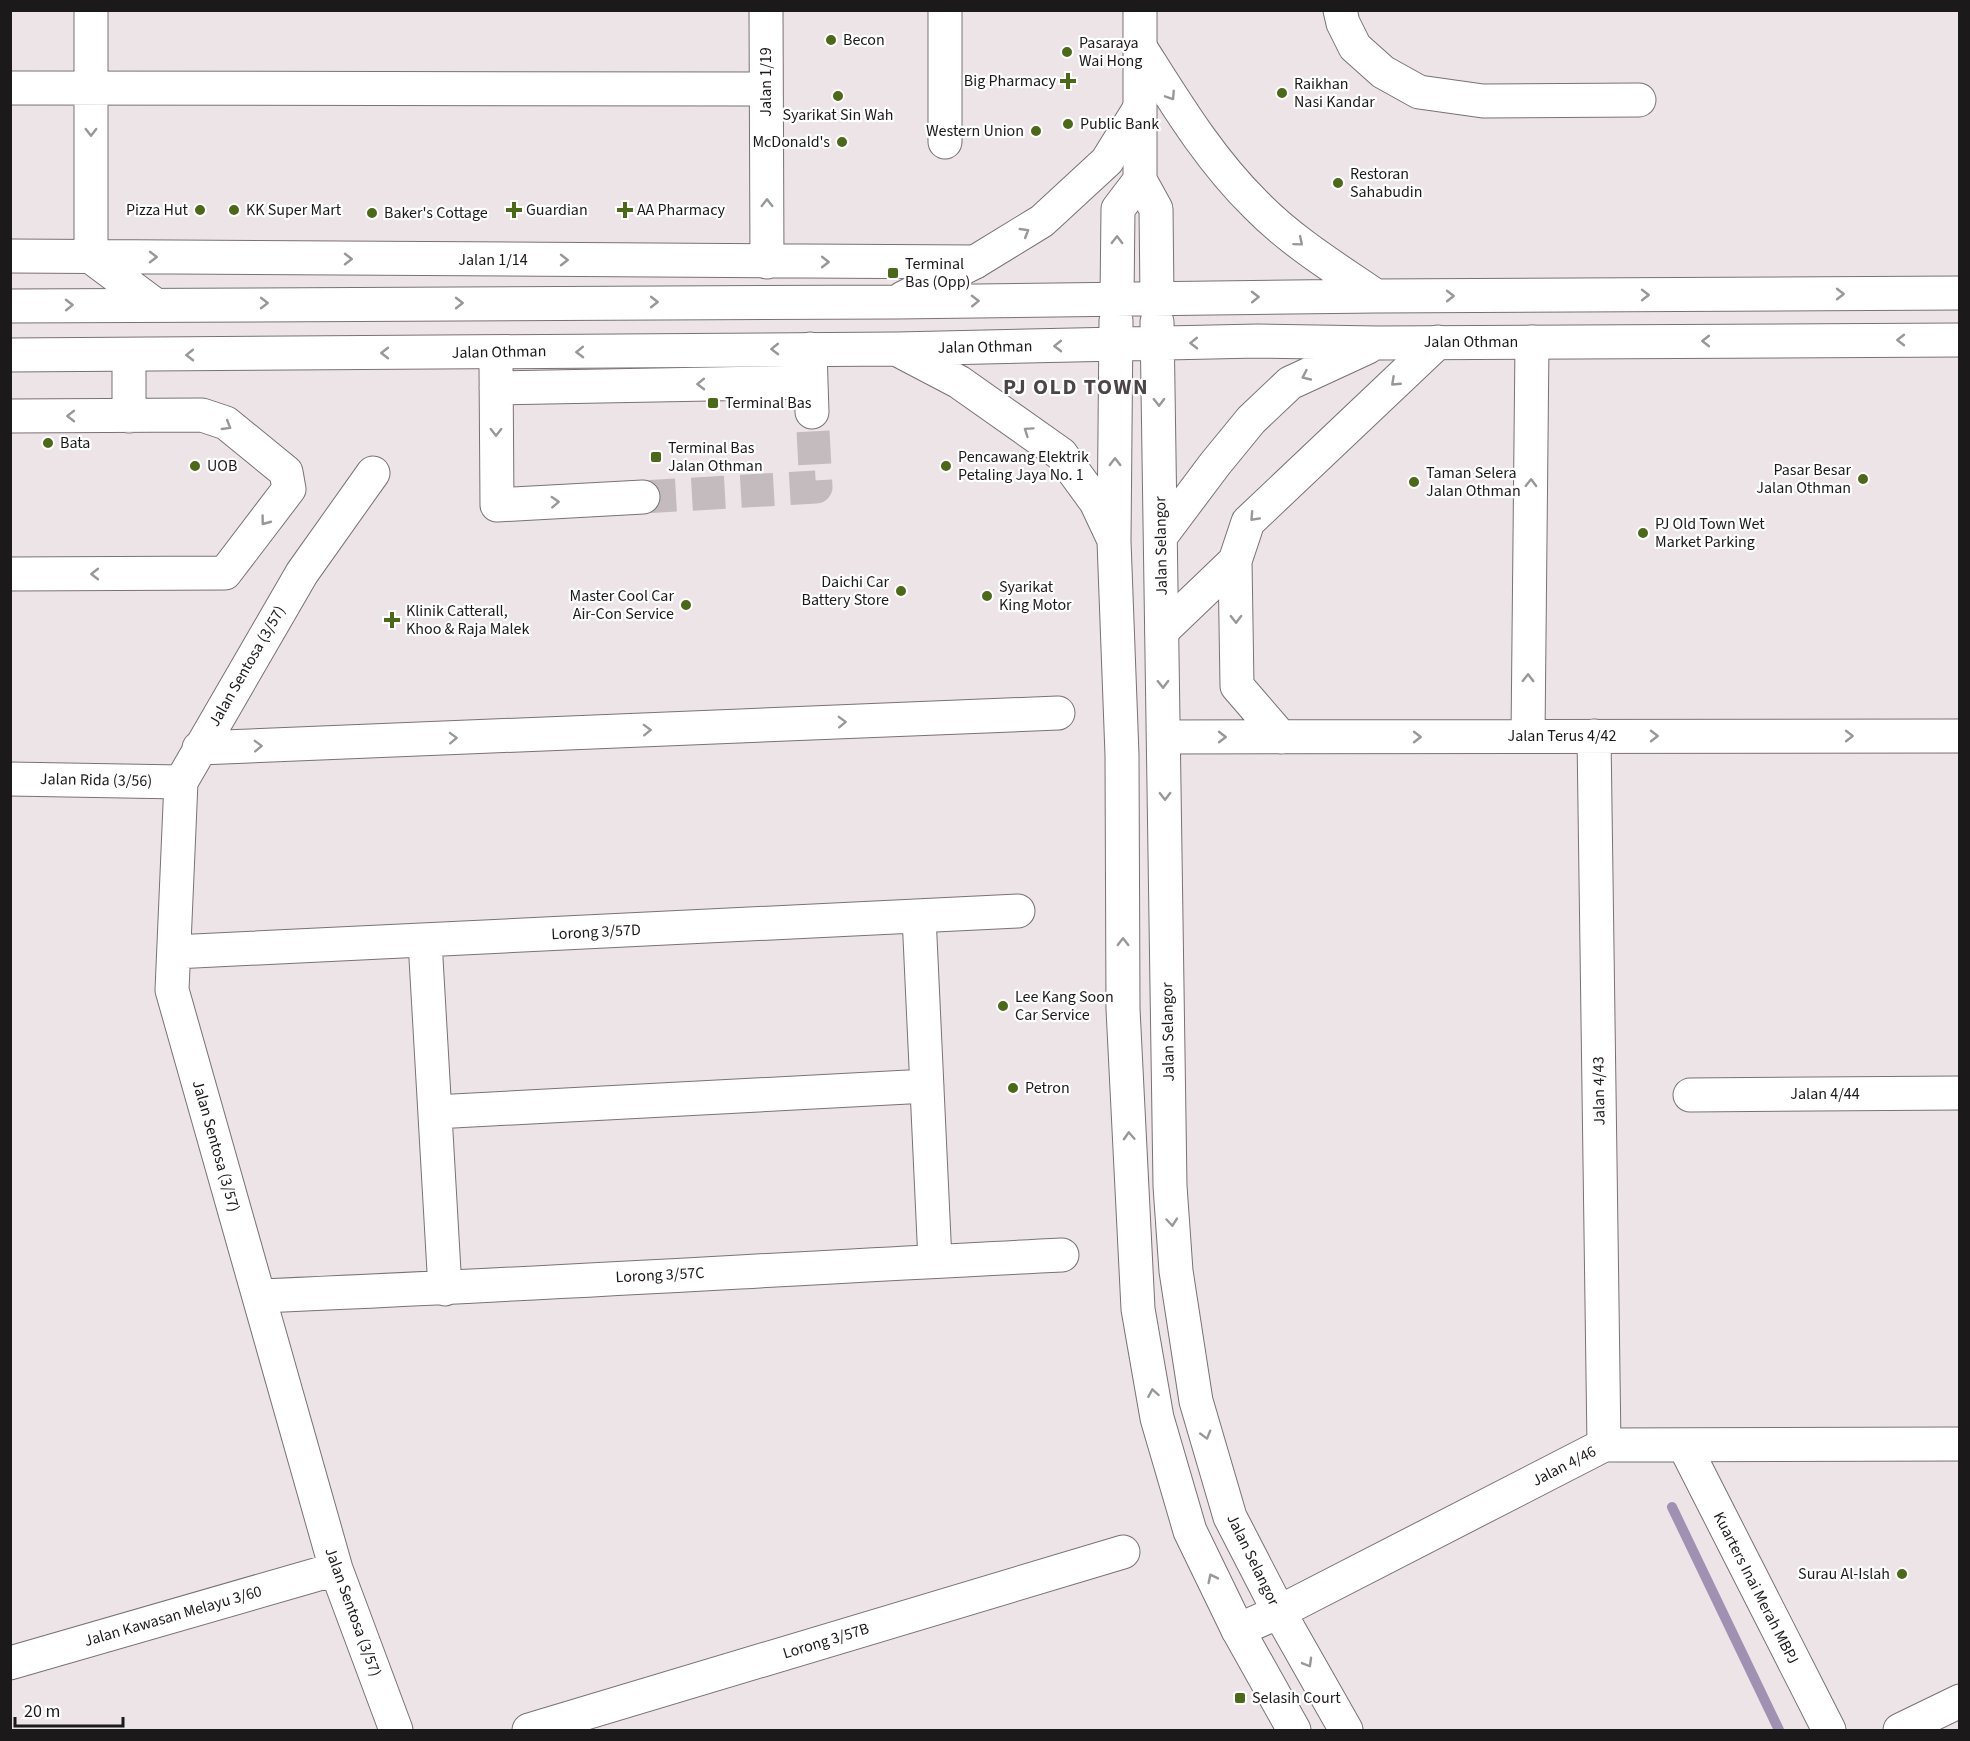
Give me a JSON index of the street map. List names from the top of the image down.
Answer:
{
  "streets": {
    "street": [
      "Jalan 1/19",
      "Jalan 1/14",
      "Jalan Othman",
      "Jalan Selangor",
      "Jalan Sentosa (3/57)",
      "Jalan Terus 4/42",
      "Jalan Rida (3/56)",
      "Lorong 3/57D",
      "Jalan 4/43",
      "Jalan 4/44",
      "Lorong 3/57C",
      "Jalan 4/46",
      "Kuarters Inai Merah MBPJ",
      "Jalan Kawasan Melayu 3/60",
      "Lorong 3/57B"
    ]
  },
  "crossings": [
    ["Jalan 1/19", "Jalan 1/14"],
    ["Jalan Othman", "Jalan Selangor"],
    ["Jalan Selangor", "Jalan Terus 4/42"],
    ["Jalan Selangor", "Jalan 4/46"],
    ["Jalan Sentosa (3/57)", "Jalan Rida (3/56)"],
    ["Jalan Sentosa (3/57)", "Lorong 3/57D"],
    ["Jalan Sentosa (3/57)", "Lorong 3/57C"],
    ["Jalan Sentosa (3/57)", "Jalan Kawasan Melayu 3/60"],
    ["Jalan Terus 4/42", "Jalan 4/43"],
    ["Jalan 4/43", "Jalan 4/46"],
    ["Jalan 4/46", "Kuarters Inai Merah MBPJ"]
  ],
  "one_way": ["Jalan Terus 4/42"],
  "districts": ["PJ OLD TOWN"],
  "places": {
    "other": [
      "Becon",
      "Pasaraya Wai Hong",
      "Raikhan Nasi Kandar",
      "Syarikat Sin Wah",
      "Public Bank",
      "Western Union",
      "McDonald's",
      "Restoran Sahabudin",
      "Pizza Hut",
      "KK Super Mart",
      "Baker's Cottage",
      "Bata",
      "UOB",
      "Pencawang Elektrik Petaling Jaya No. 1",
      "Pasar Besar Jalan Othman",
      "Taman Selera Jalan Othman",
      "PJ Old Town Wet Market Parking",
      "Daichi Car Battery Store",
      "Syarikat King Motor",
      "Master Cool Car Air-Con Service",
      "Lee Kang Soon Car Service",
      "Petron",
      "Surau Al-Islah"
    ],
    "health": [
      "Big Pharmacy",
      "Guardian",
      "AA Pharmacy",
      "Klinik Catterall, Khoo & Raja Malek"
    ],
    "transit": [
      "Terminal Bas (Opp)",
      "Terminal Bas",
      "Terminal Bas Jalan Othman",
      "Selasih Court"
    ]
  },
  "scale_bar": "20 m"
}
